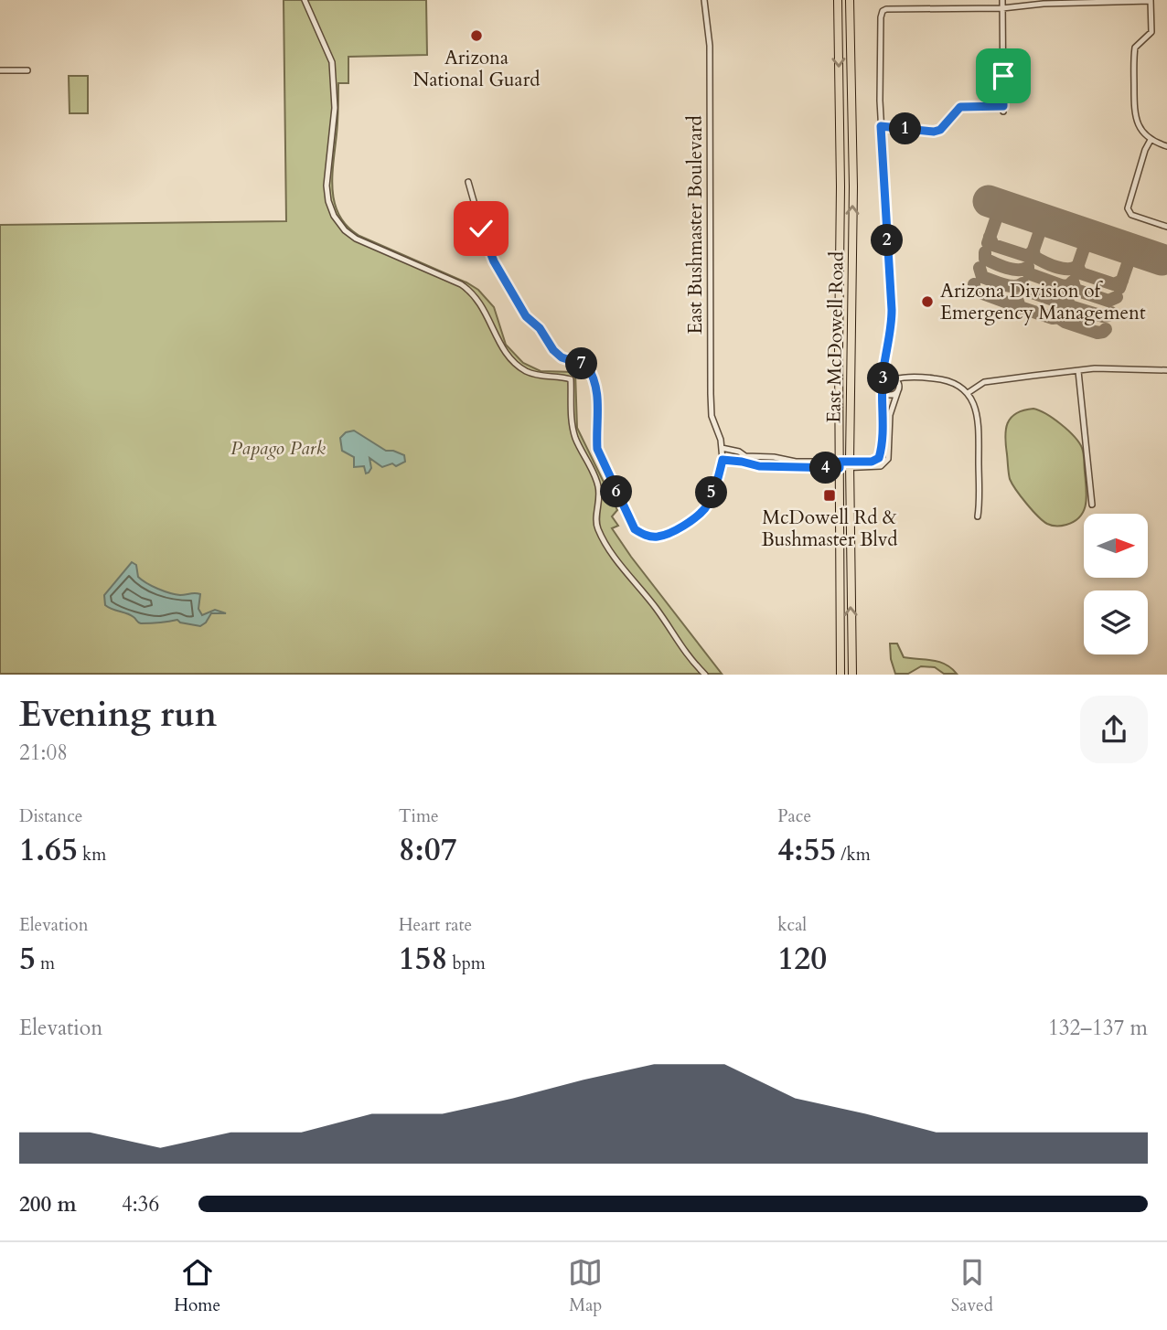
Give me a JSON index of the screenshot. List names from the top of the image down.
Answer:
{
  "streets": {
    "main road": ["East McDowell Road"],
    "street": ["East Bushmaster Boulevard"]
  },
  "parks": ["Papago Park"],
  "places": {
    "other": ["Arizona National Guard", "Arizona Division of Emergency Management"],
    "transit": ["McDowell Rd & Bushmaster Blvd"]
  },
  "north": "right",
  "page": {
    "pins": [
      "1",
      "2",
      "7",
      "3",
      "4",
      "6",
      "5"
    ],
    "heading": ["Evening run", "21:08"],
    "stats": [
      ["Distance", "1.65 km"],
      ["Time", "8:07"],
      ["Pace", "4:55 /km"],
      ["Elevation", "5 m"],
      ["Heart rate", "158 bpm"],
      ["kcal", "120"]
    ],
    "chart": ["Elevation", "132–137 m"],
    "list": [
      {
        "name": "200 m",
        "note": "4:36"
      }
    ],
    "tabs": ["Home", "Map", "Saved"]
  }
}
